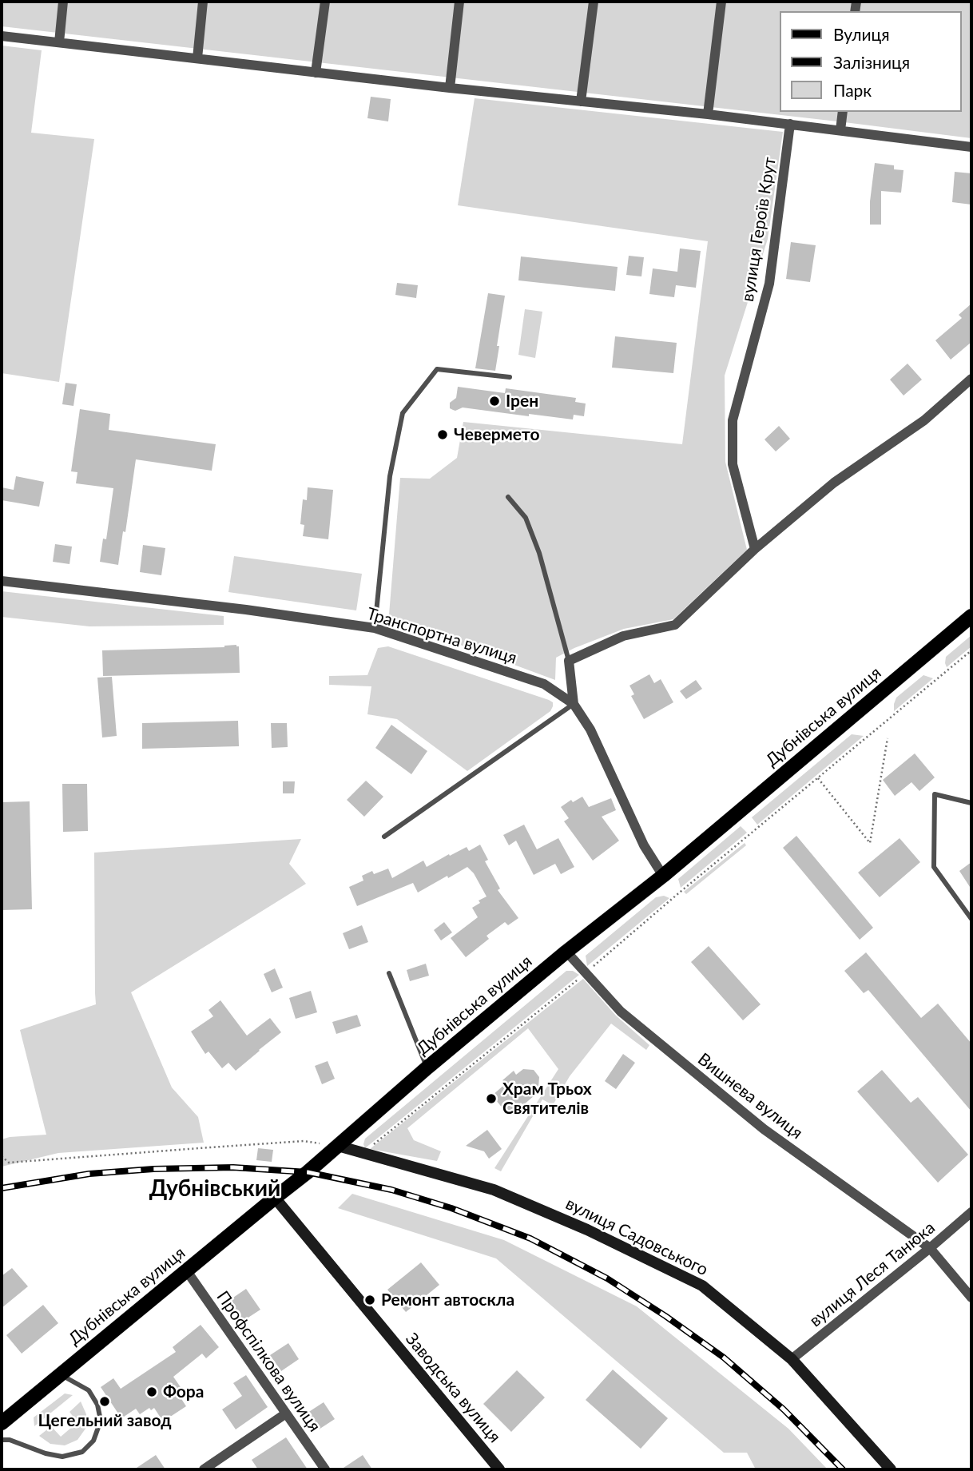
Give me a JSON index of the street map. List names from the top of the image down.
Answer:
{
  "streets": {
    "main road": ["Дубнівська вулиця"],
    "street": [
      "вулиця Героїв Крут",
      "Транспортна вулиця",
      "Вишнева вулиця",
      "вулиця Садовського",
      "вулиця Леся Танюка",
      "Профспілкова вулиця",
      "Заводська вулиця"
    ]
  },
  "crossings": [
    ["Транспортна вулиця", "Дубнівська вулиця"],
    ["Дубнівська вулиця", "Вишнева вулиця"],
    ["Дубнівська вулиця", "вулиця Садовського"],
    ["Дубнівська вулиця", "Профспілкова вулиця"],
    ["Дубнівська вулиця", "Заводська вулиця"],
    ["Вишнева вулиця", "вулиця Леся Танюка"],
    ["вулиця Садовського", "вулиця Леся Танюка"]
  ],
  "districts": ["Дубнівський"],
  "places": [
    "Ірен",
    "Чевермето",
    "Храм Трьох Святителів",
    "Ремонт автоскла",
    "Фора",
    "Цегельний завод"
  ],
  "legend": ["Вулиця", "Залізниця", "Парк"]
}
